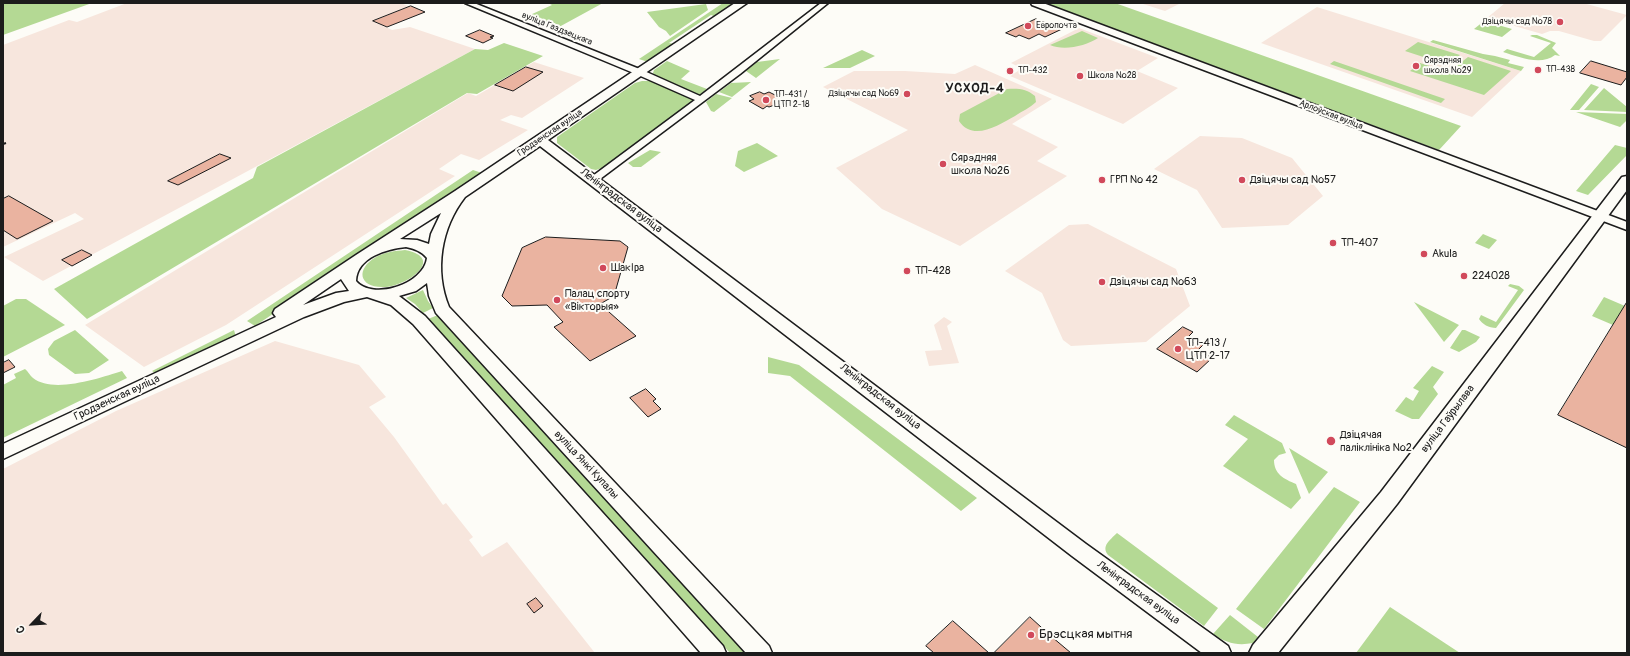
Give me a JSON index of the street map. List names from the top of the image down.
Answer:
{
  "streets": {
    "main road": [
      "Гродзенская вуліца",
      "Ленінградская вуліца",
      "вуліца Гаўрылава",
      "вуліца Янкі Купалы"
    ],
    "street": ["вуліца Газдзецкага", "Арлоўская вуліца"]
  },
  "crossings": [
    ["вуліца Газдзецкага", "Гродзенская вуліца"],
    ["Арлоўская вуліца", "вуліца Гаўрылава"],
    ["Гродзенская вуліца", "Ленінградская вуліца"],
    ["Гродзенская вуліца", "вуліца Янкі Купалы"]
  ],
  "districts": ["УСХОД-4"],
  "places": [
    "Дзіцячы сад №78",
    "Европочта",
    "Сярэдняя школа №29",
    "ТП-438",
    "ТП-432",
    "Школа №28",
    "Дзіцячы сад №69",
    "ТП-431 / ЦТП 2-18",
    "Сярэдняя школа №26",
    "ГРП № 42",
    "Дзіцячы сад №57",
    "ТП-407",
    "Akula",
    "ШакІра",
    "ТП-428",
    "224028",
    "Дзіцячы сад №63",
    "Палац спорту «Вікторыя»",
    "ТП-413 / ЦТП 2-17",
    "Дзіцячая паліклініка №2",
    "Брэсцкая мытня"
  ],
  "north": "bottom left"
}
